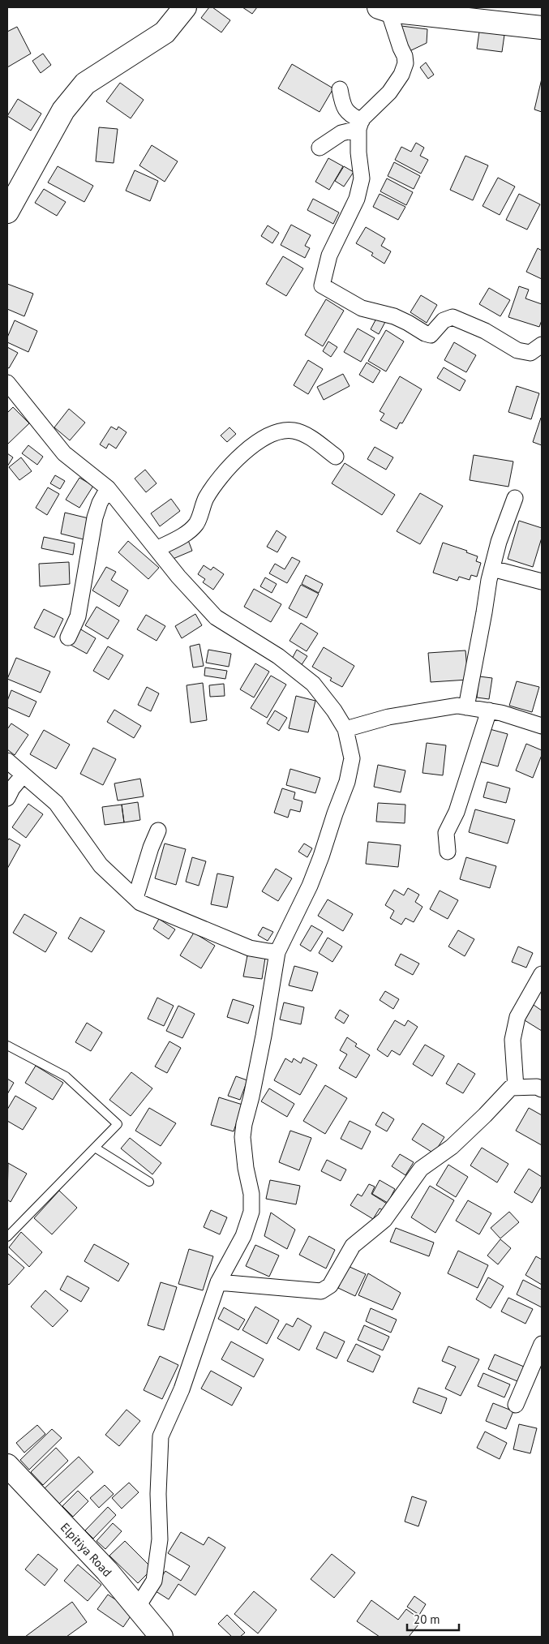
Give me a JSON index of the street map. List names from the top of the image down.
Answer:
{
  "streets": {
    "street": ["Elpitiya Road"]
  },
  "scale_bar": "20 m"
}
